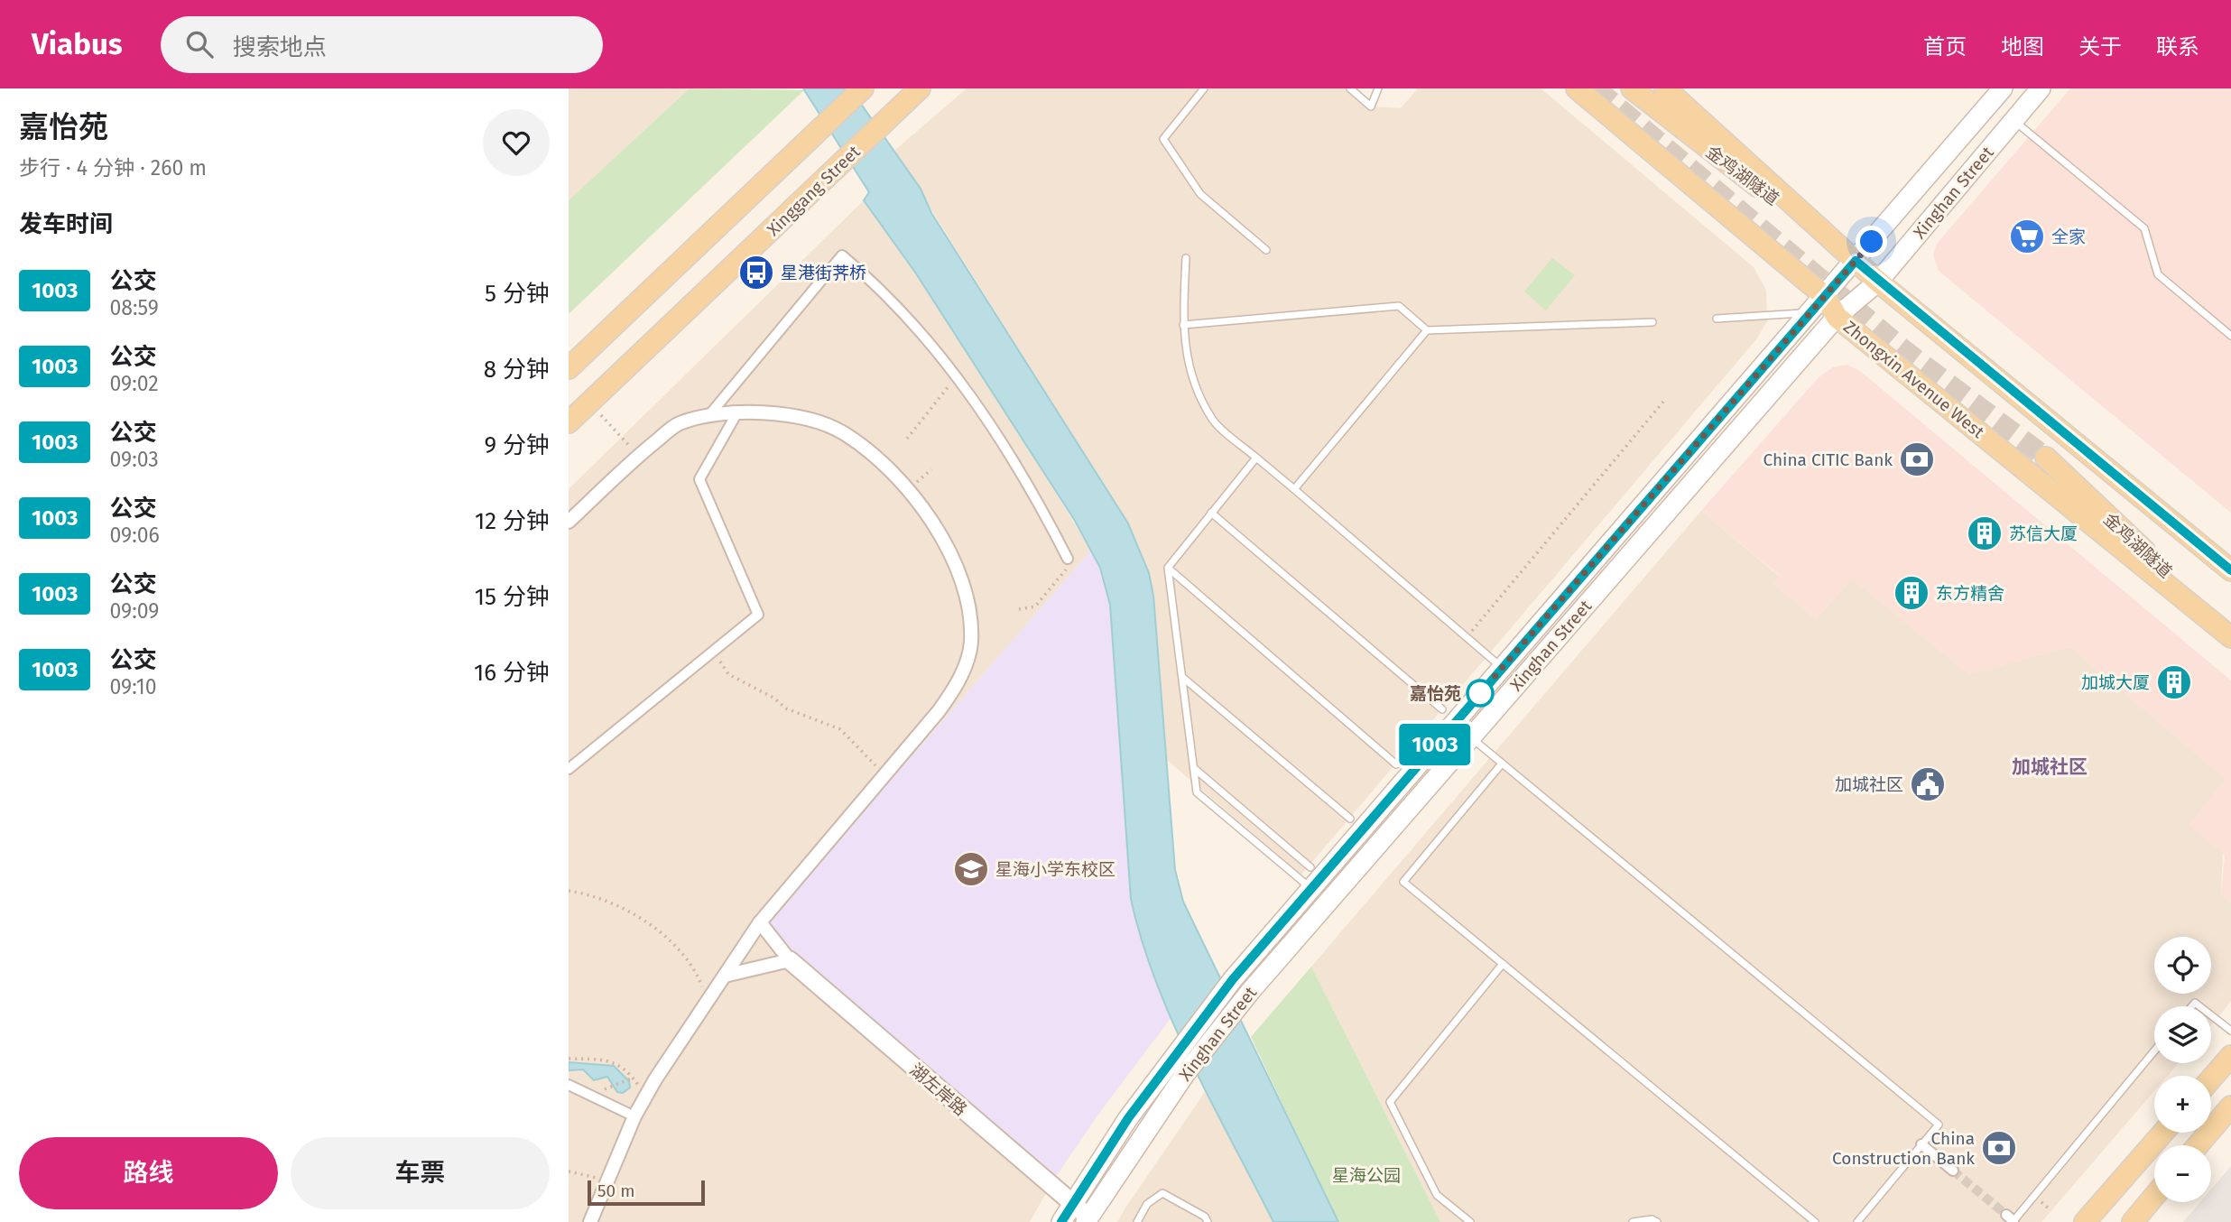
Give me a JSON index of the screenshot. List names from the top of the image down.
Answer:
{
  "streets": {
    "main road": [
      "金鸡湖隧道",
      "Xinggang Street",
      "Xinghan Street",
      "Zhongxin Avenue West"
    ],
    "street": ["湖左岸路"]
  },
  "crossings": [
    ["金鸡湖隧道", "Xinghan Street"],
    ["金鸡湖隧道", "Zhongxin Avenue West"],
    ["Xinghan Street", "Zhongxin Avenue West"],
    ["Xinghan Street", "湖左岸路"]
  ],
  "districts": ["加城社区"],
  "parks": ["星海公园"],
  "places": {
    "supermarket": ["全家"],
    "bus stop": ["星港街荠桥"],
    "bank": ["China CITIC Bank", "China Construction Bank"],
    "building": ["苏信大厦", "东方精舍", "加城大厦"],
    "other": ["嘉怡苑"],
    "public building": ["加城社区"],
    "school or university": ["星海小学东校区"]
  },
  "lines": ["bus line 1003"],
  "scale_bar": "50 m",
  "page": {
    "header": "Viabus",
    "search": "搜索地点",
    "nav": [
      "首页",
      "地图",
      "关于",
      "联系"
    ],
    "heading": [
      ["嘉怡苑", "步行 · 4 分钟 · 260 m"],
      "发车时间"
    ],
    "on_map": "1003",
    "list": [
      {
        "mark": "1003",
        "name": "公交",
        "note": "08:59",
        "value": "5 分钟"
      },
      {
        "mark": "1003",
        "name": "公交",
        "note": "09:02",
        "value": "8 分钟"
      },
      {
        "mark": "1003",
        "name": "公交",
        "note": "09:03",
        "value": "9 分钟"
      },
      {
        "mark": "1003",
        "name": "公交",
        "note": "09:06",
        "value": "12 分钟"
      },
      {
        "mark": "1003",
        "name": "公交",
        "note": "09:09",
        "value": "15 分钟"
      },
      {
        "mark": "1003",
        "name": "公交",
        "note": "09:10",
        "value": "16 分钟"
      }
    ],
    "map_buttons": ["+", "−"],
    "buttons": ["路线", "车票"],
    "scale": "50 m"
  }
}
